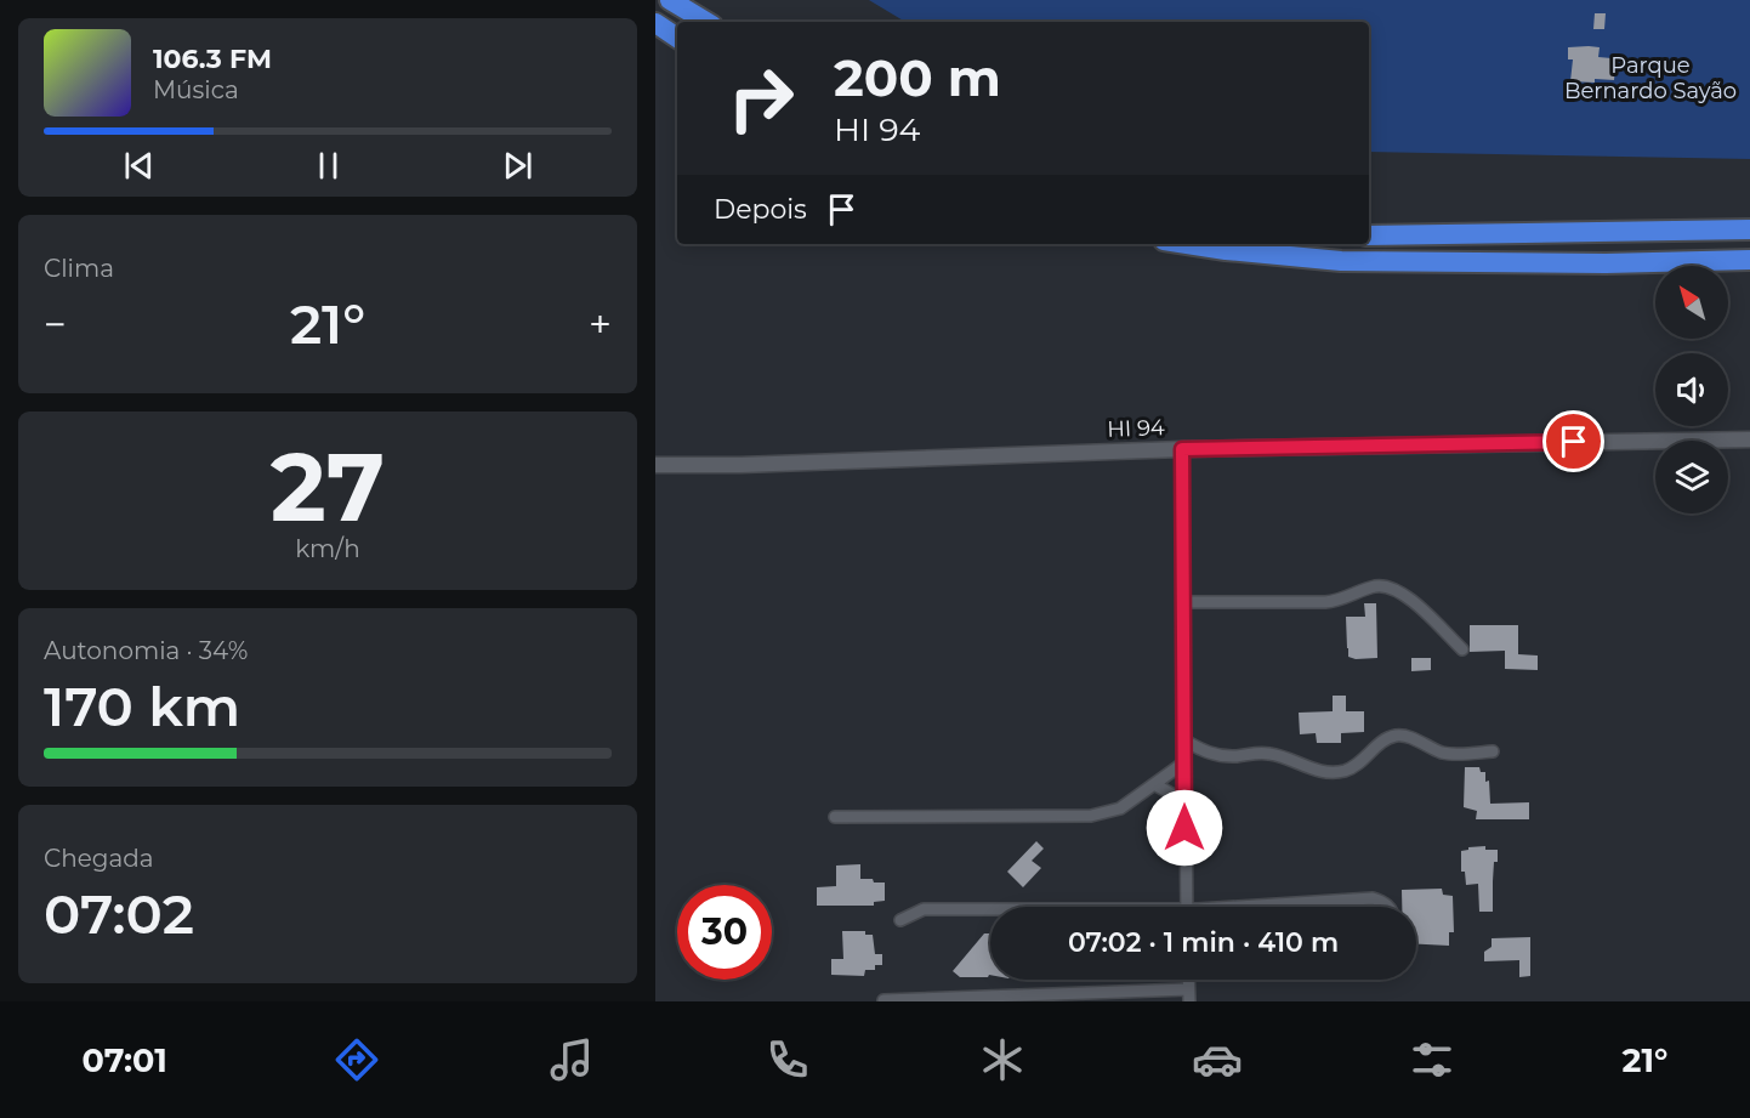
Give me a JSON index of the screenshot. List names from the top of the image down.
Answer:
{
  "streets": {
    "street": ["HI 94"]
  },
  "parks": ["Parque Bernardo Sayão"],
  "north": "top left",
  "page": {
    "turn": ["200 m", "HI 94"],
    "song": ["106.3 FM", "Música"],
    "then": "Depois",
    "tile": [
      "Clima",
      ["27", "km/h"],
      ["Autonomia · 34%", "170 km"],
      ["Chegada", "07:02"]
    ],
    "heat": ["−", "21°", "+"],
    "limit": "30",
    "trip": "07:02 · 1 min · 410 m",
    "tabs": ["07:01", "21°"]
  }
}
